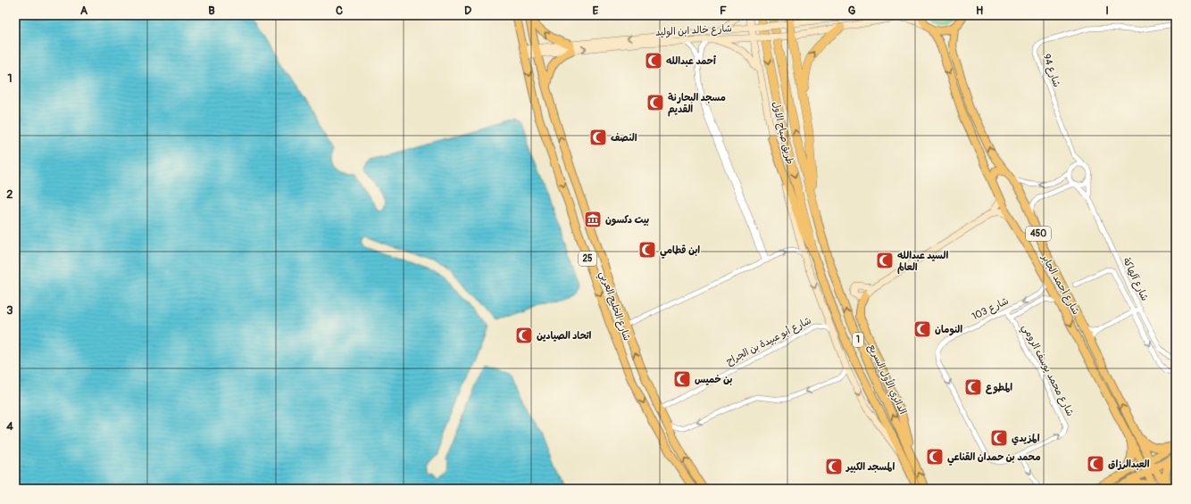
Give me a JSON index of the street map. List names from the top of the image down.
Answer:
{
  "streets": {
    "highway": ["طريق صباح الاول", "1"],
    "main road": [
      "شارع خالد ابن الوليد",
      "450",
      "25",
      "شارع أحمد الجابر",
      "شارع الخليج العربي",
      "الدائري الأول السريع"
    ],
    "street": [
      "شارع 94",
      "شارع آلهاكة",
      "شارع 103",
      "شارع أبو عبيدة بن الجراح",
      "شارع محمد يوسف الرومي"
    ]
  },
  "crossings": [
    ["شارع خالد ابن الوليد", "طريق صباح الاول"],
    ["شارع خالد ابن الوليد", "450"],
    ["شارع خالد ابن الوليد", "شارع أحمد الجابر"],
    ["شارع خالد ابن الوليد", "شارع الخليج العربي"],
    ["شارع 94", "شارع آلهاكة"],
    ["طريق صباح الاول", "الدائري الأول السريع"],
    ["450", "شارع أحمد الجابر"],
    ["شارع أحمد الجابر", "شارع 103"],
    ["شارع الخليج العربي", "شارع أبو عبيدة بن الجراح"],
    ["شارع 103", "شارع محمد يوسف الرومي"],
    ["شارع أبو عبيدة بن الجراح", "الدائري الأول السريع"]
  ],
  "places": {
    "mosque": [
      "أحمد عبدالله",
      "مسجد البحارنة القديم",
      "النصف",
      "ابن قطامي",
      "السيد عبدالله العالم",
      "النومان",
      "اتحاد الصيادين",
      "بن خميس",
      "المطوع",
      "المزيدي",
      "محمد بن حمدان القناعي",
      "العبدالرزاق",
      "المسجد الكبير"
    ],
    "museum": ["بيت دكسون"]
  },
  "grid": {
    "columns": [
      "A",
      "B",
      "C",
      "D",
      "E",
      "F",
      "G",
      "H",
      "I"
    ],
    "rows": [
      "1",
      "2",
      "3",
      "4"
    ]
  }
}
